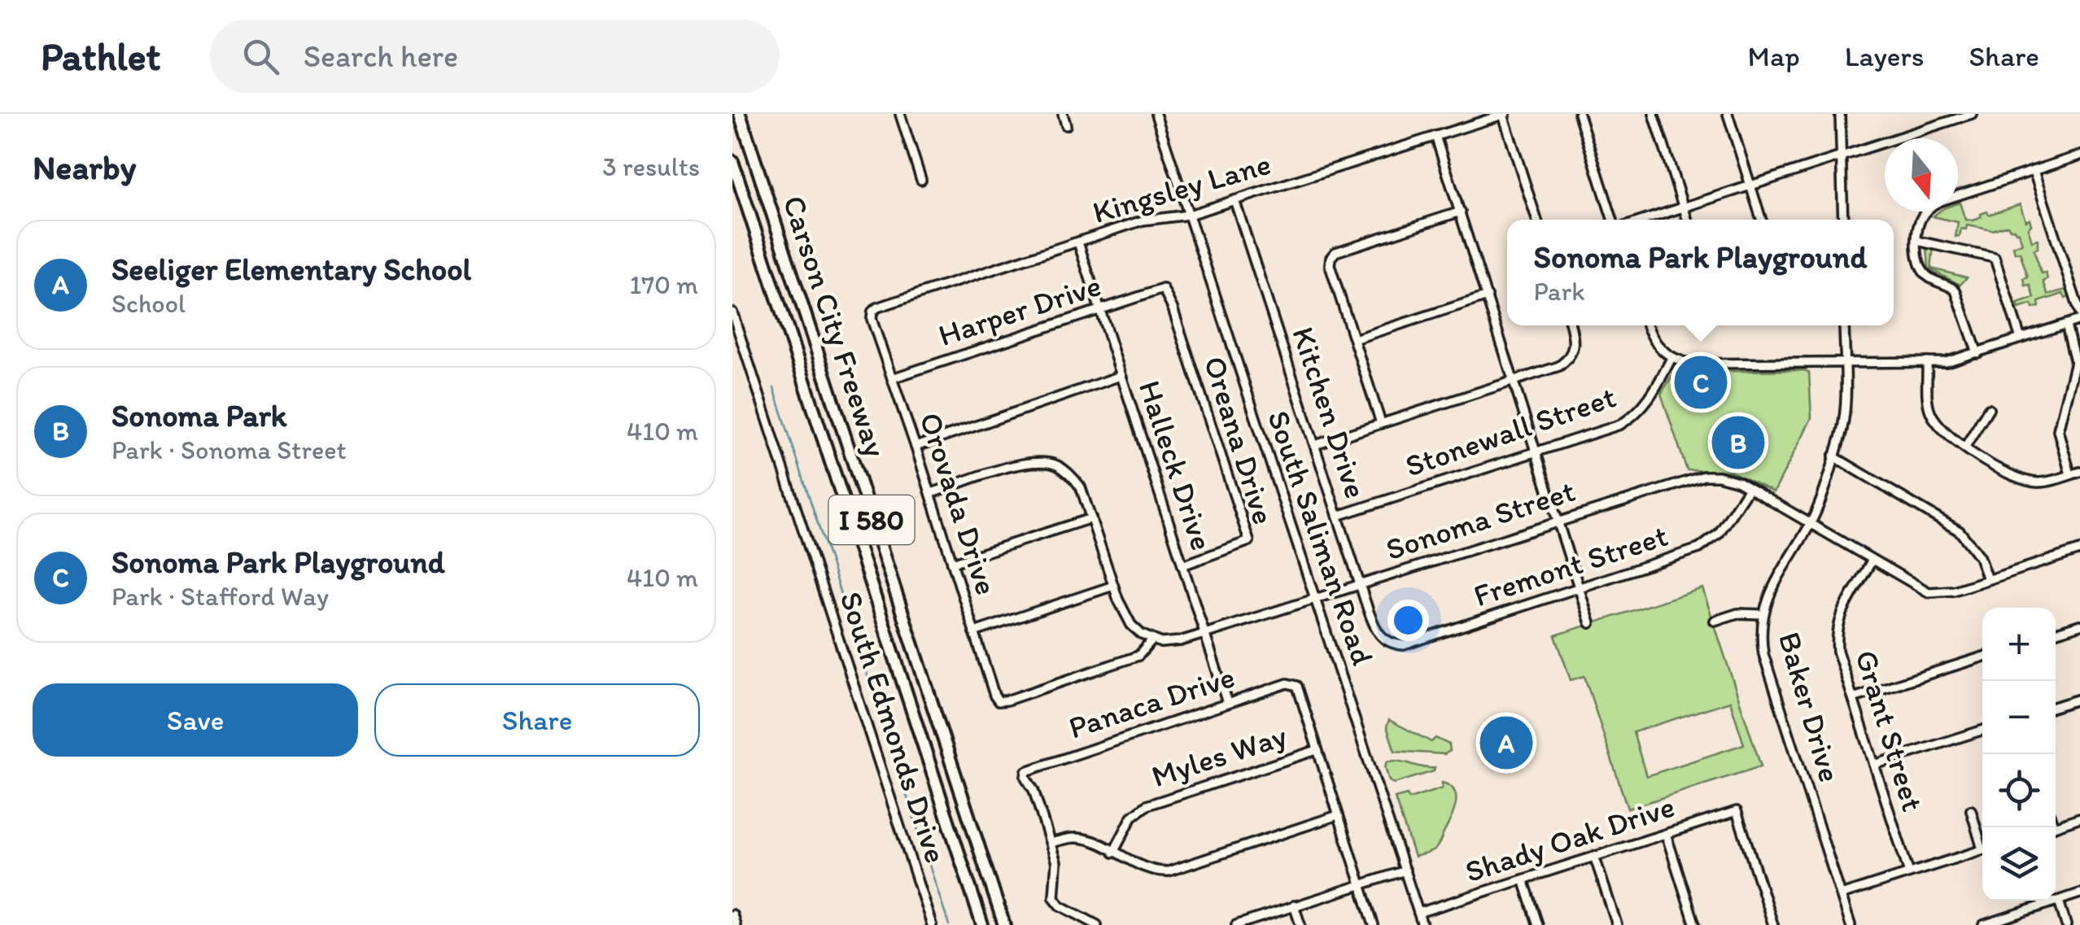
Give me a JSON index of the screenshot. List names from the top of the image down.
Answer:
{
  "streets": {
    "highway": ["Carson City Freeway", "I 580"],
    "street": [
      "Kingsley Lane",
      "Harper Drive",
      "Kitchen Drive",
      "Stonewall Street",
      "Oreana Drive",
      "Halleck Drive",
      "Orovada Drive",
      "Sonoma Street",
      "South Saliman Road",
      "Fremont Street",
      "Panaca Drive",
      "Baker Drive",
      "South Edmonds Drive",
      "Grant Street",
      "Myles Way",
      "Shady Oak Drive"
    ]
  },
  "crossings": [
    ["Kingsley Lane", "Kitchen Drive"],
    ["Kingsley Lane", "Halleck Drive"],
    ["Kingsley Lane", "Orovada Drive"],
    ["Kingsley Lane", "South Saliman Road"],
    ["Harper Drive", "Oreana Drive"],
    ["Harper Drive", "Halleck Drive"],
    ["Harper Drive", "Orovada Drive"],
    ["Kitchen Drive", "Stonewall Street"],
    ["Kitchen Drive", "Sonoma Street"],
    ["Kitchen Drive", "Fremont Street"],
    ["Oreana Drive", "Halleck Drive"],
    ["Halleck Drive", "Sonoma Street"],
    ["Halleck Drive", "Panaca Drive"],
    ["Orovada Drive", "Sonoma Street"],
    ["Sonoma Street", "South Saliman Road"],
    ["Sonoma Street", "Fremont Street"],
    ["Sonoma Street", "Baker Drive"],
    ["Sonoma Street", "Grant Street"],
    ["South Saliman Road", "Shady Oak Drive"],
    ["Panaca Drive", "Myles Way"]
  ],
  "north": "bottom",
  "page": {
    "header": "Pathlet",
    "search": "Search here",
    "nav": ["Map", "Layers", "Share"],
    "heading": ["Nearby", "3 results"],
    "list": [
      {
        "mark": "A",
        "name": "Seeliger Elementary School",
        "note": "School",
        "value": "170 m"
      },
      {
        "mark": "B",
        "name": "Sonoma Park",
        "note": "Park · Sonoma Street",
        "value": "410 m"
      },
      {
        "mark": "C",
        "name": "Sonoma Park Playground",
        "note": "Park · Stafford Way",
        "value": "410 m"
      }
    ],
    "popup": ["Sonoma Park Playground", "Park"],
    "pins": ["C", "B", "A"],
    "map_buttons": ["+", "−"],
    "buttons": ["Save", "Share"]
  }
}
